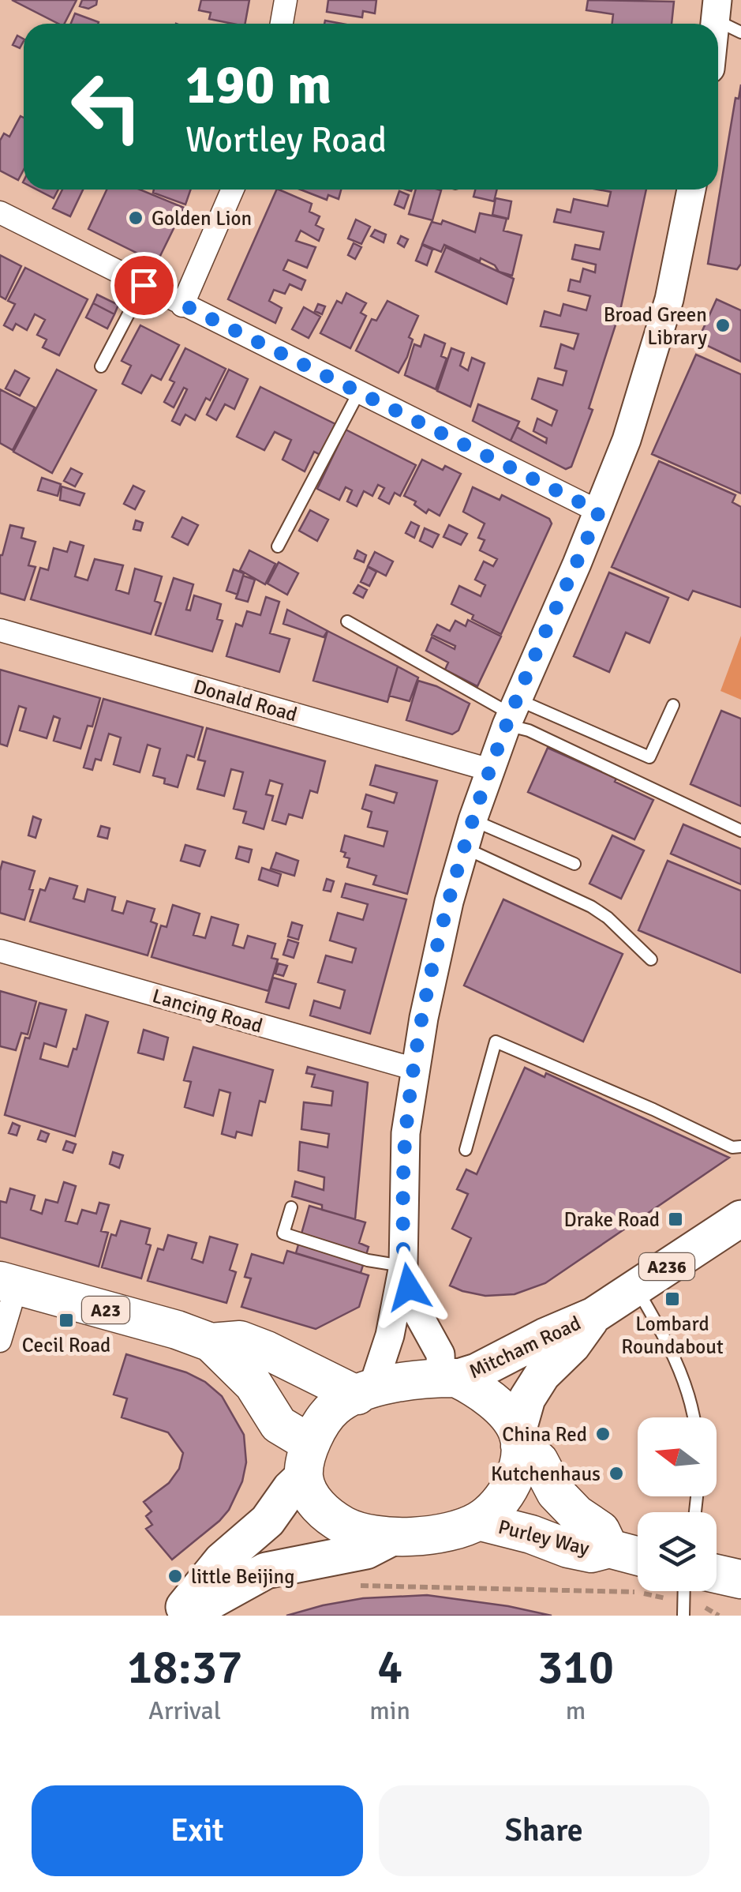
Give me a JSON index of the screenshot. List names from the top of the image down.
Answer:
{
  "streets": {
    "highway": ["A23", "Purley Way"],
    "main road": ["A236", "Mitcham Road"],
    "street": ["Donald Road", "Lancing Road"]
  },
  "crossings": [
    ["A23", "Mitcham Road"],
    ["A23", "Purley Way"],
    ["Mitcham Road", "Purley Way"]
  ],
  "places": {
    "other": [
      "Golden Lion",
      "Broad Green Library",
      "China Red",
      "Kutchenhaus",
      "little Beijing"
    ],
    "transit": ["Drake Road", "Lombard Roundabout", "Cecil Road"]
  },
  "north": "left",
  "page": {
    "turn": ["190 m", "Wortley Road"],
    "eta": [
      "18:37",
      "Arrival",
      "4",
      "min",
      "310",
      "m"
    ],
    "buttons": ["Exit", "Share"]
  }
}
